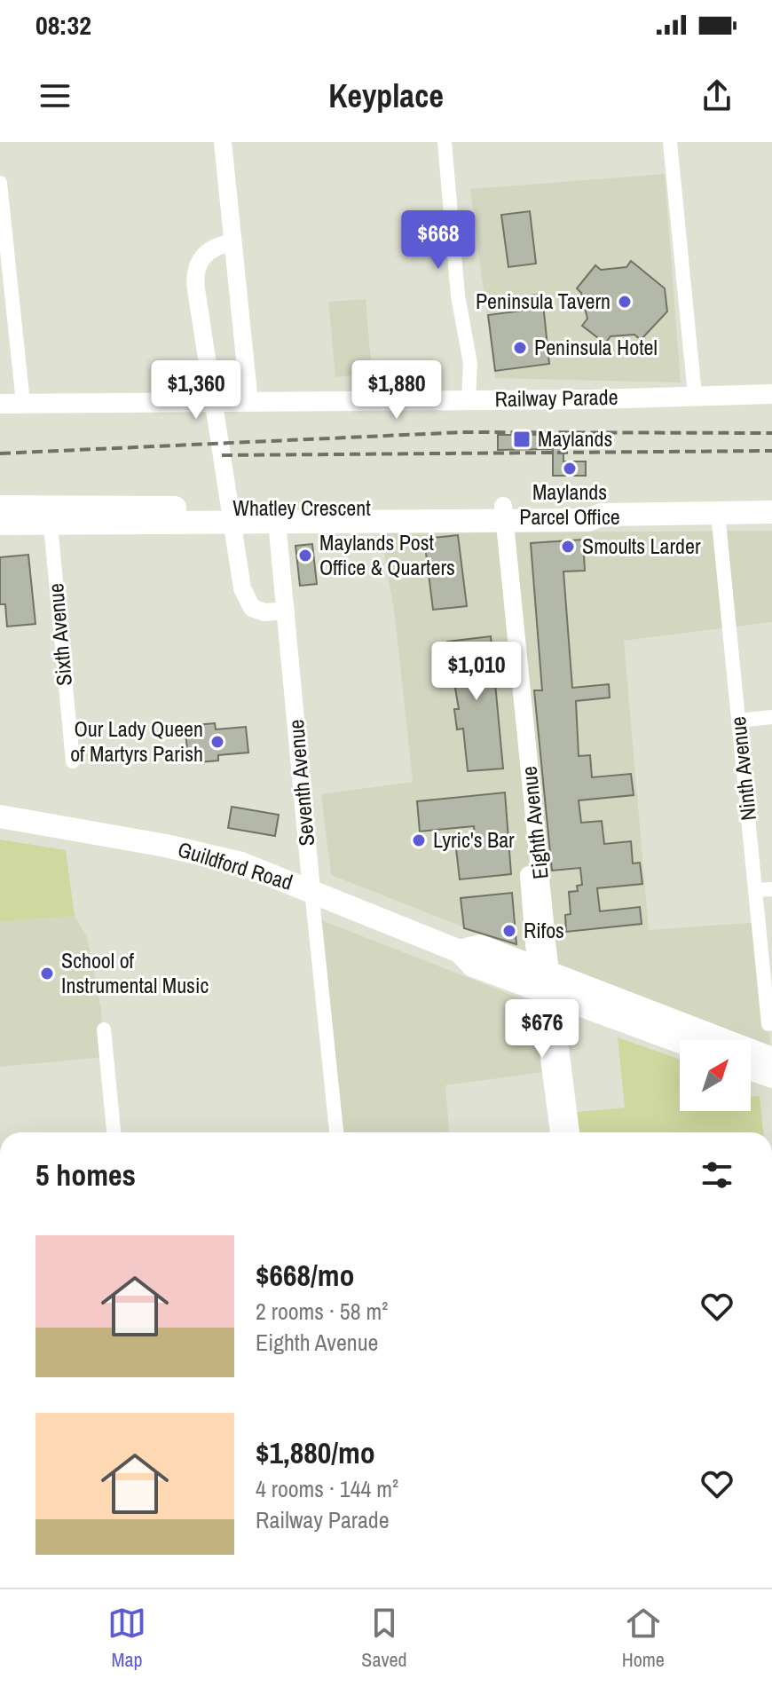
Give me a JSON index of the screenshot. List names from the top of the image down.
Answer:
{
  "streets": {
    "main road": ["Railway Parade", "Whatley Crescent", "Guildford Road"],
    "street": [
      "Sixth Avenue",
      "Ninth Avenue",
      "Seventh Avenue",
      "Eighth Avenue"
    ]
  },
  "crossings": [
    ["Whatley Crescent", "Sixth Avenue"],
    ["Whatley Crescent", "Ninth Avenue"],
    ["Whatley Crescent", "Seventh Avenue"],
    ["Whatley Crescent", "Eighth Avenue"],
    ["Seventh Avenue", "Guildford Road"],
    ["Eighth Avenue", "Guildford Road"]
  ],
  "places": {
    "other": [
      "Peninsula Tavern",
      "Peninsula Hotel",
      "Maylands Parcel Office",
      "Smoults Larder",
      "Maylands Post Office & Quarters",
      "Our Lady Queen of Martyrs Parish",
      "Lyric's Bar",
      "Rifos",
      "School of Instrumental Music"
    ],
    "transit": ["Maylands"]
  },
  "north": "top right",
  "page": {
    "status": "08:32",
    "header": "Keyplace",
    "price": [
      "$668",
      "$1,360",
      "$1,880",
      "$1,010",
      "$676"
    ],
    "heading": "5 homes",
    "list": [
      {
        "name": "$668/mo",
        "note": "2 rooms · 58 m² · Eighth Avenue"
      },
      {
        "name": "$1,880/mo",
        "note": "4 rooms · 144 m² · Railway Parade"
      }
    ],
    "tabs": ["Map", "Saved", "Home"]
  }
}
